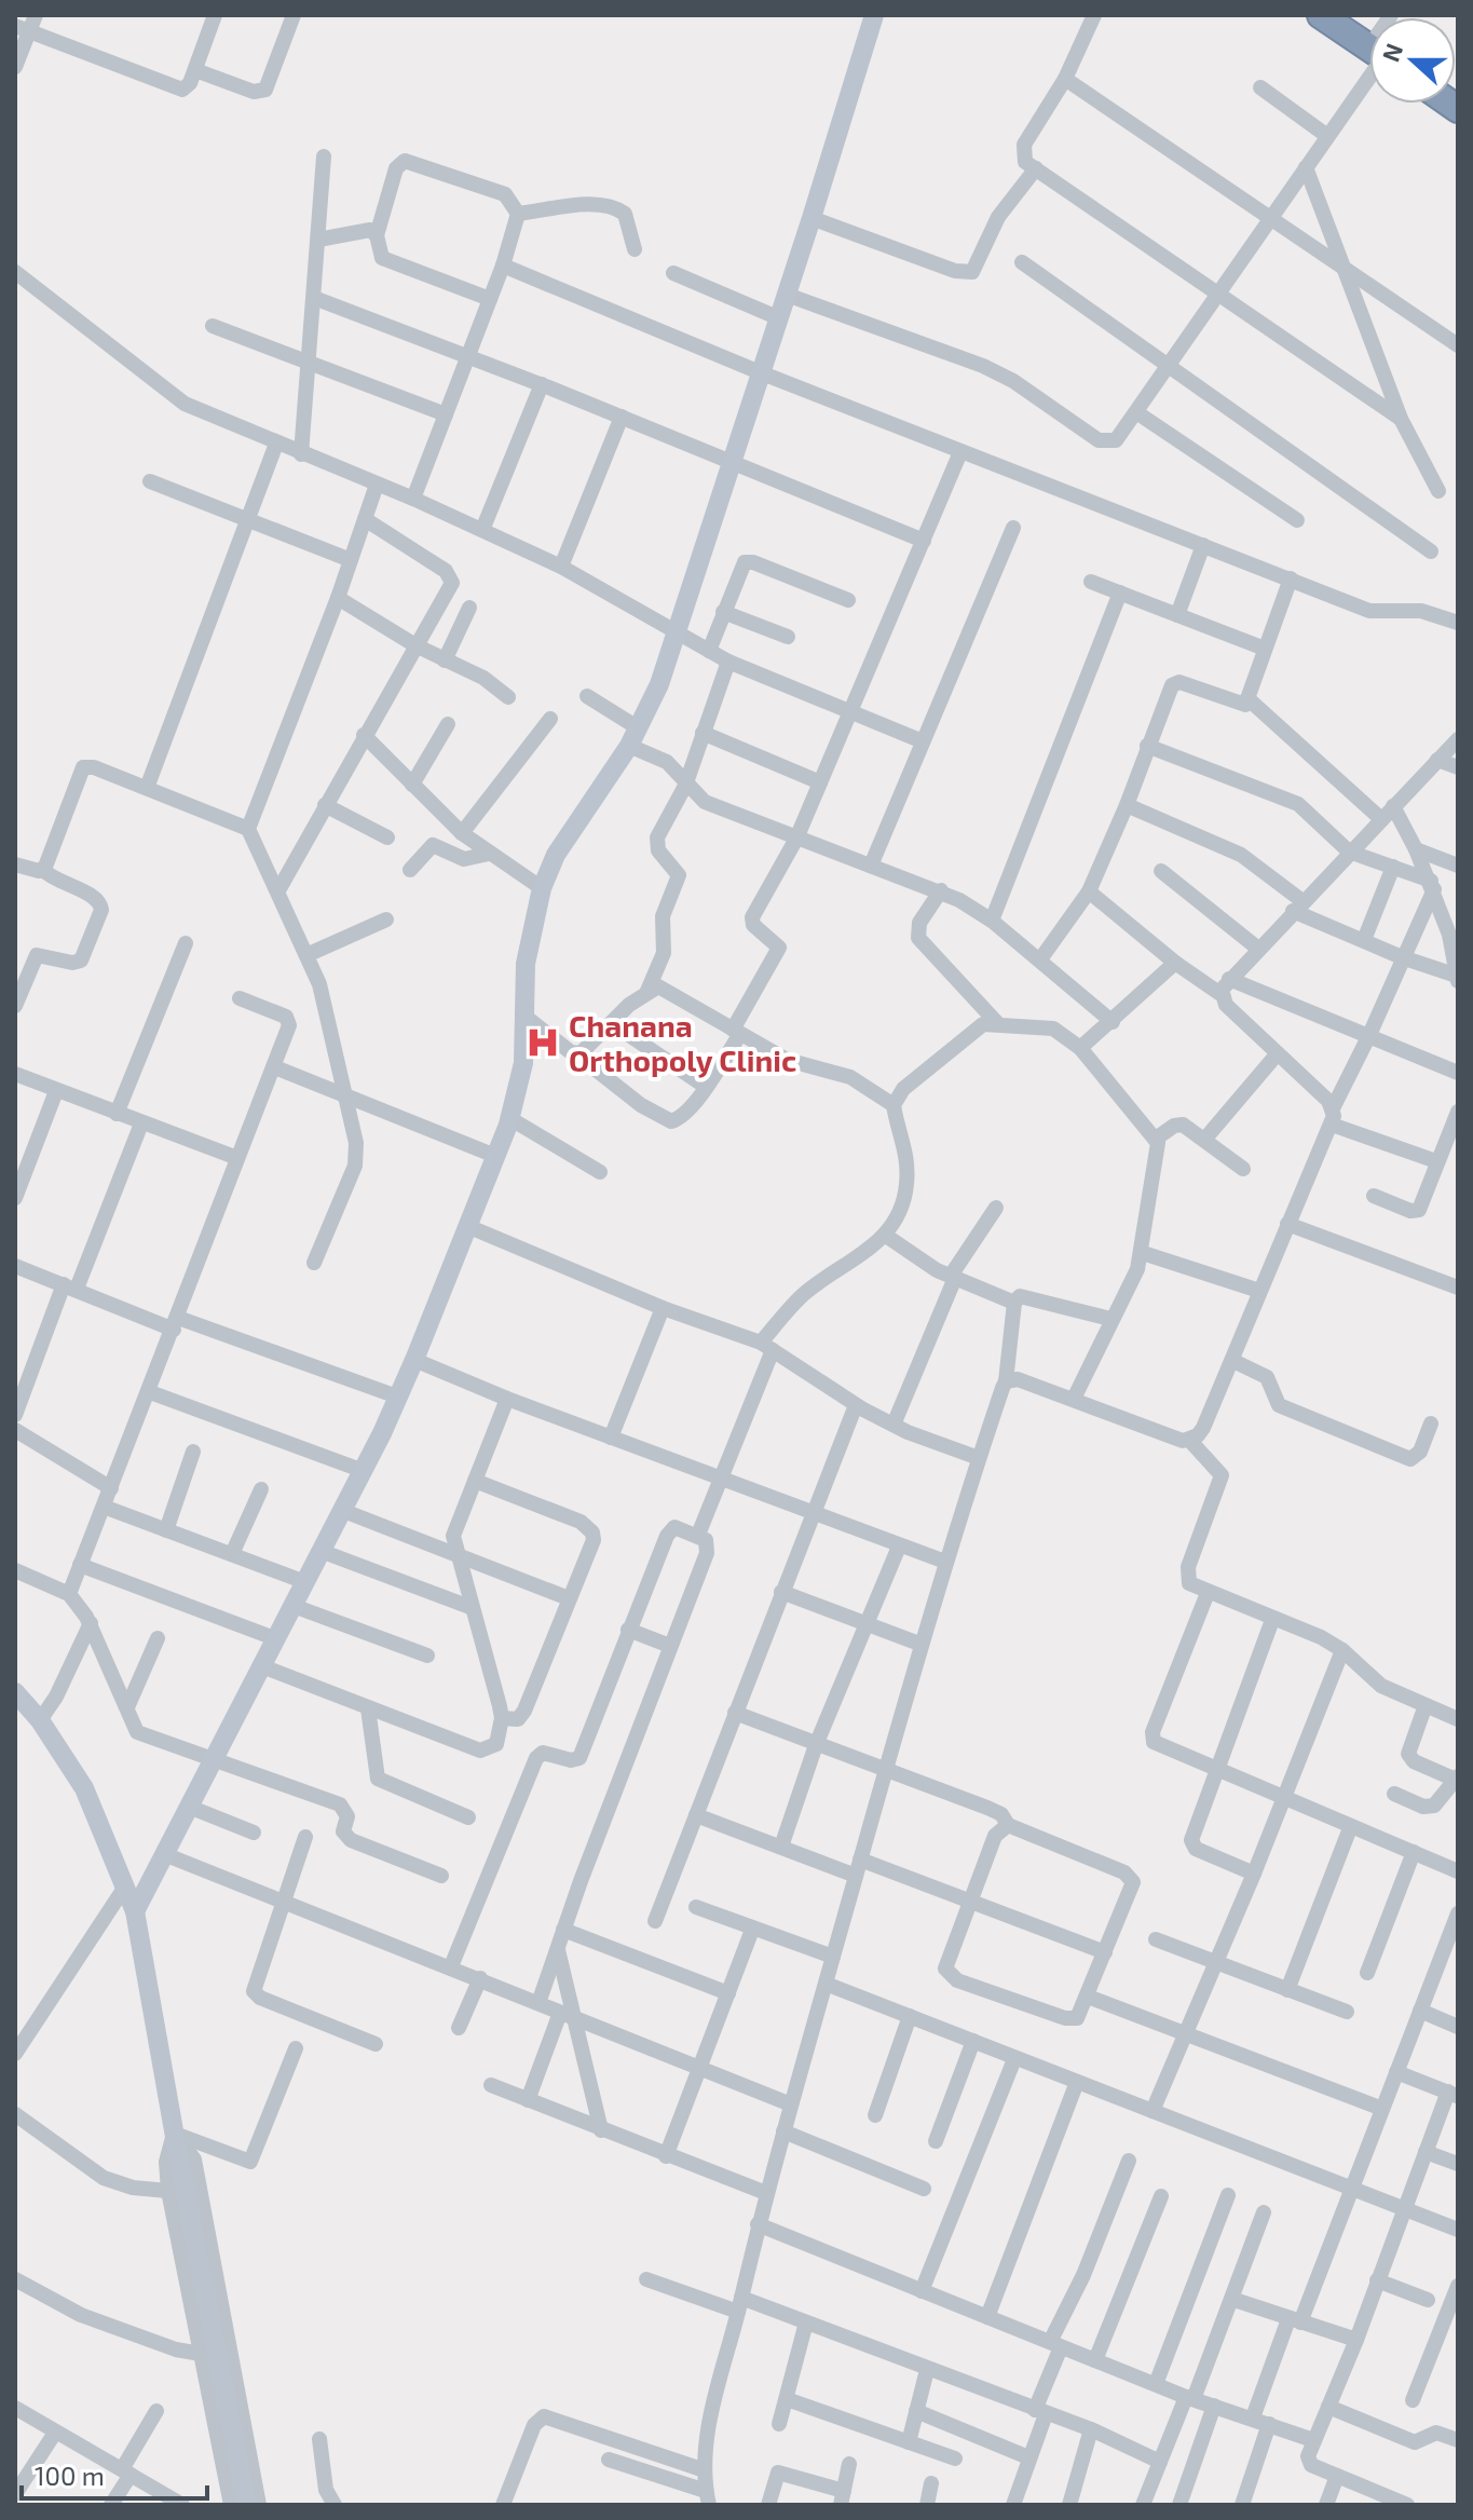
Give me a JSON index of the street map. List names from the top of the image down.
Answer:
{
  "places": {
    "hospital": ["Chanana Orthopoly Clinic"]
  },
  "scale_bar": "100 m",
  "north": "left"
}
